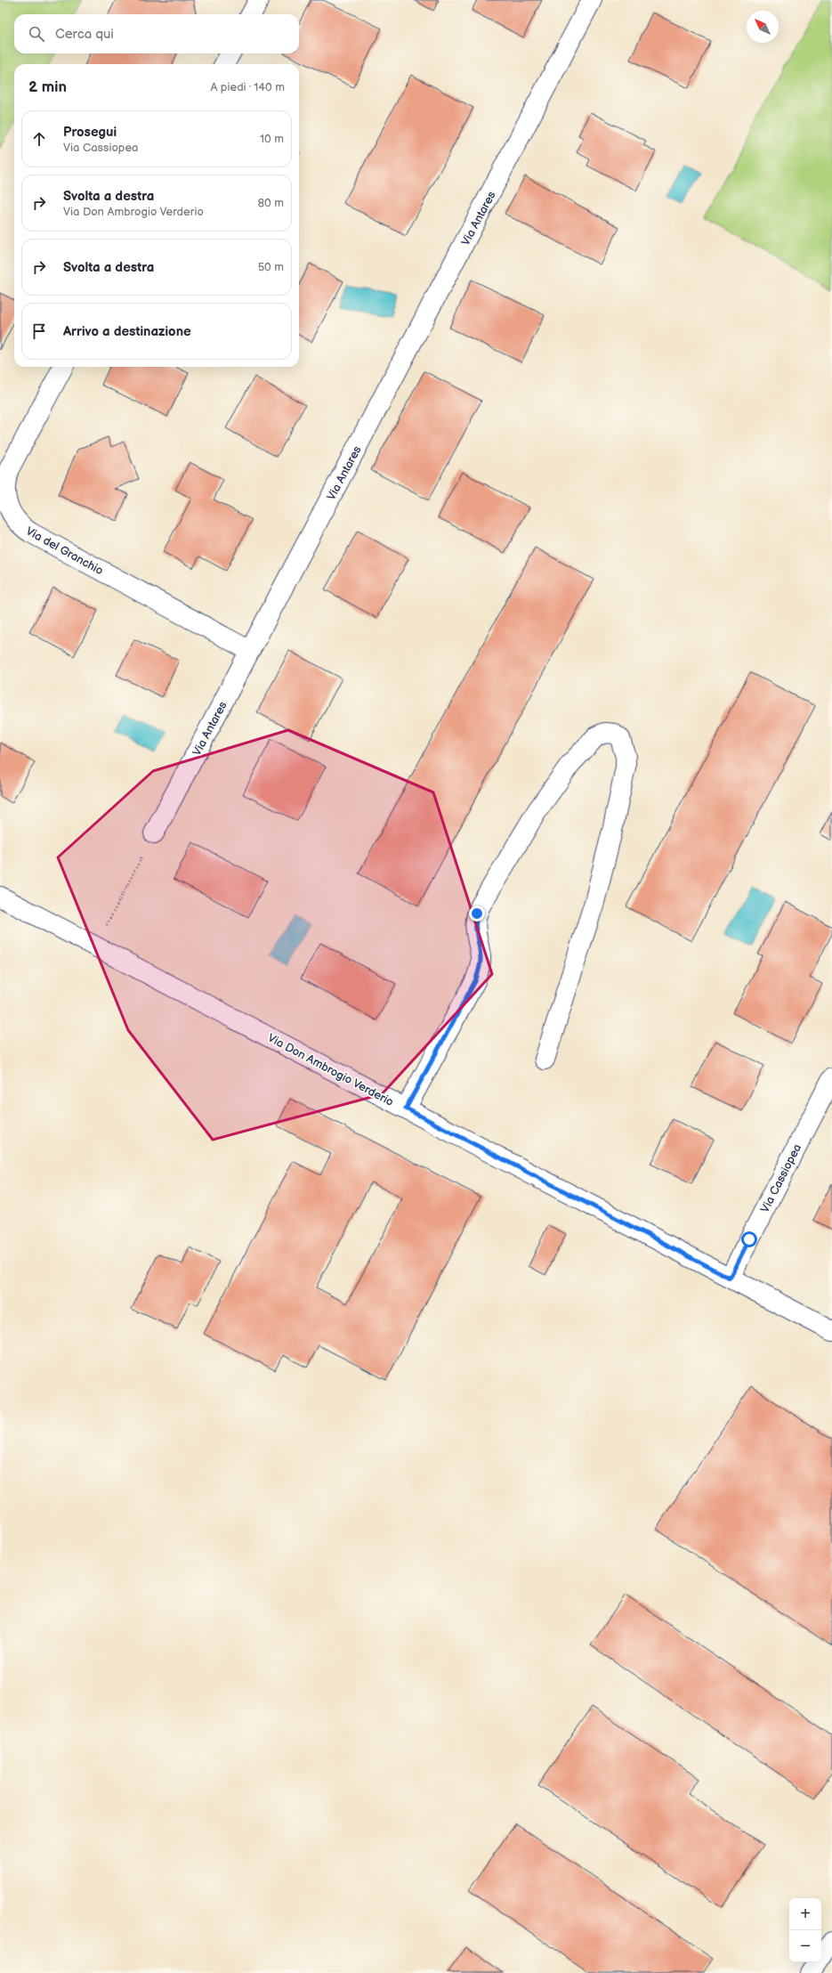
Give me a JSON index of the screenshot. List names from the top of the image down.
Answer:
{
  "streets": {
    "street": [
      "Via Antares",
      "Via del Granchio",
      "Via Don Ambrogio Verderio",
      "Via Cassiopea"
    ]
  },
  "crossings": [
    ["Via Antares", "Via del Granchio"],
    ["Via Don Ambrogio Verderio", "Via Cassiopea"]
  ],
  "north": "top left",
  "page": {
    "search": "Cerca qui",
    "heading": ["2 min", "A piedi · 140 m"],
    "list": [
      ["Prosegui", "Via Cassiopea", "10 m"],
      ["Svolta a destra", "Via Don Ambrogio Verderio", "80 m"],
      ["Svolta a destra", "50 m"],
      "Arrivo a destinazione"
    ],
    "map_buttons": ["+", "−"]
  }
}
